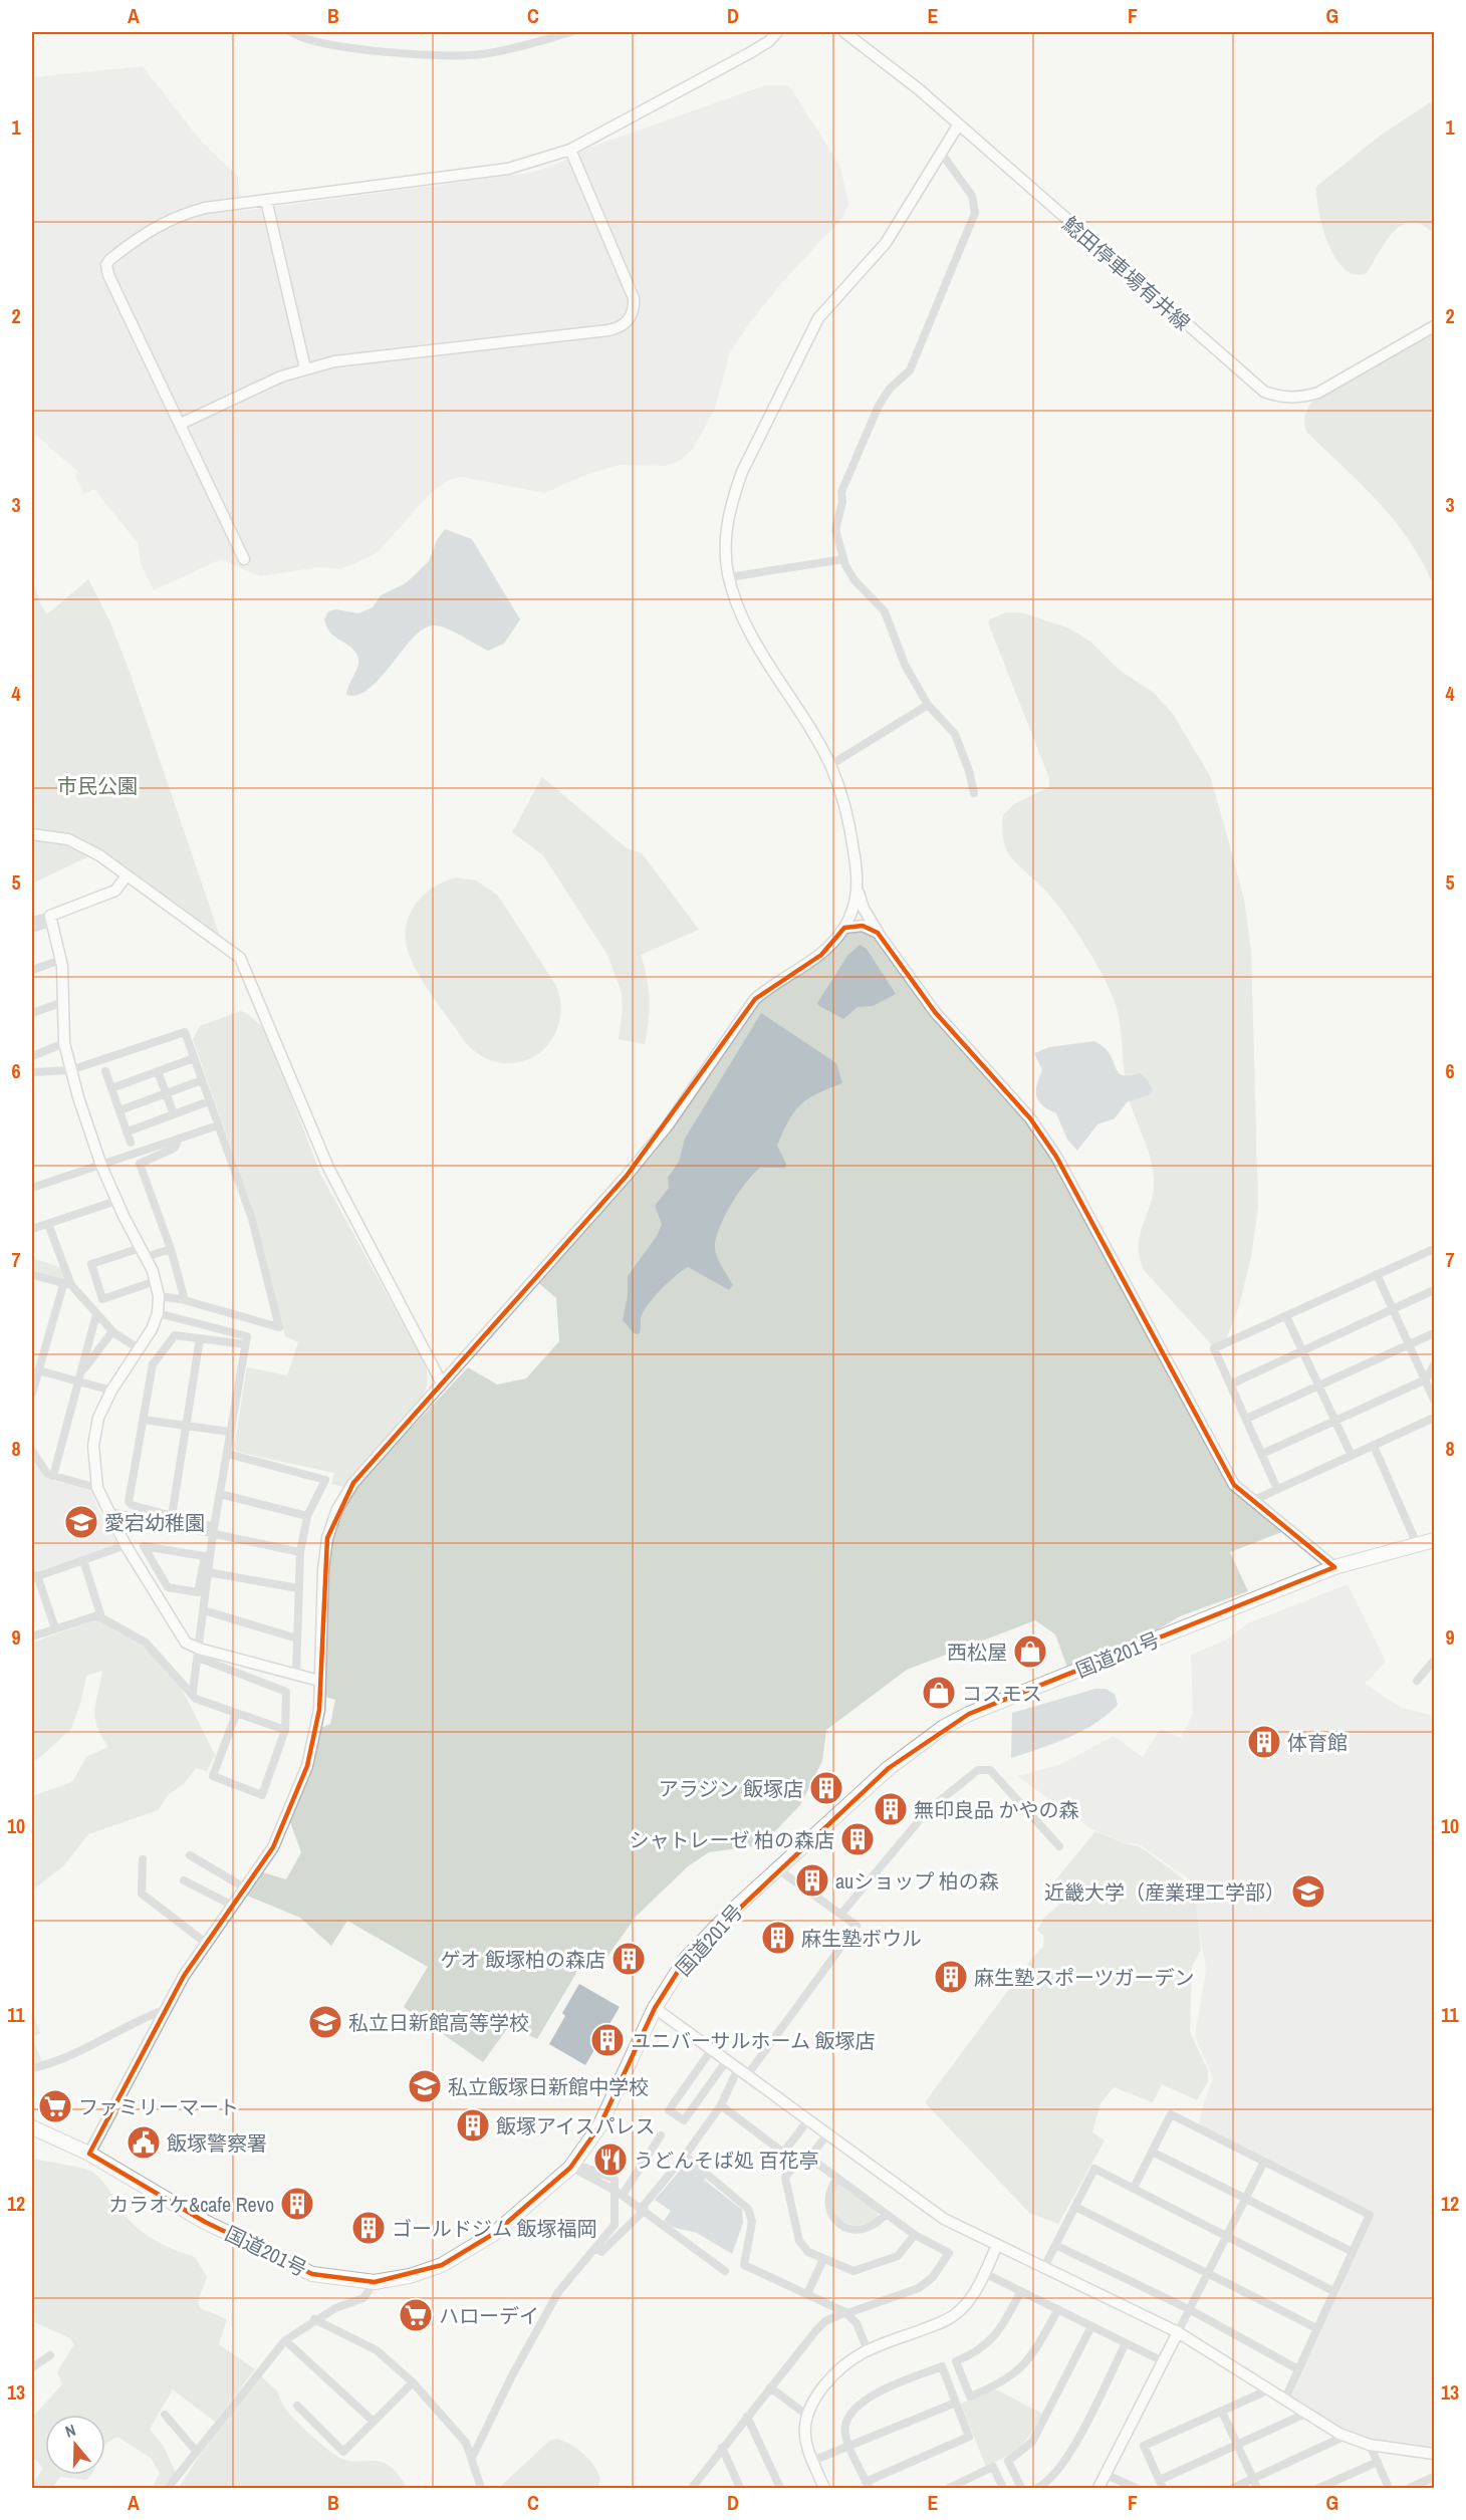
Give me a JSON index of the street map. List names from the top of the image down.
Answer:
{
  "streets": {
    "highway": ["国道201号"],
    "street": ["鯰田停車場有井線"]
  },
  "parks": ["市民公園"],
  "places": {
    "school or university": [
      "愛宕幼稚園",
      "近畿大学（産業理工学部）",
      "私立日新館高等学校",
      "私立飯塚日新館中学校"
    ],
    "shop": ["西松屋", "コスモス"],
    "building": [
      "体育館",
      "アラジン 飯塚店",
      "無印良品 かやの森",
      "シャトレーゼ 柏の森店",
      "auショップ 柏の森",
      "麻生塾ボウル",
      "ゲオ 飯塚柏の森店",
      "麻生塾スポーツガーデン",
      "ユニバーサルホーム 飯塚店",
      "飯塚アイスパレス",
      "カラオケ&cafe Revo",
      "ゴールドジム 飯塚福岡"
    ],
    "supermarket": ["ファミリーマート", "ハローデイ"],
    "public building": ["飯塚警察署"],
    "restaurant": ["うどんそば処 百花亭"]
  },
  "north": "top",
  "grid": {
    "columns": [
      "A",
      "B",
      "C",
      "D",
      "E",
      "F",
      "G"
    ],
    "rows": [
      "1",
      "2",
      "3",
      "4",
      "5",
      "6",
      "7",
      "8",
      "9",
      "10",
      "11",
      "12",
      "13"
    ]
  }
}
